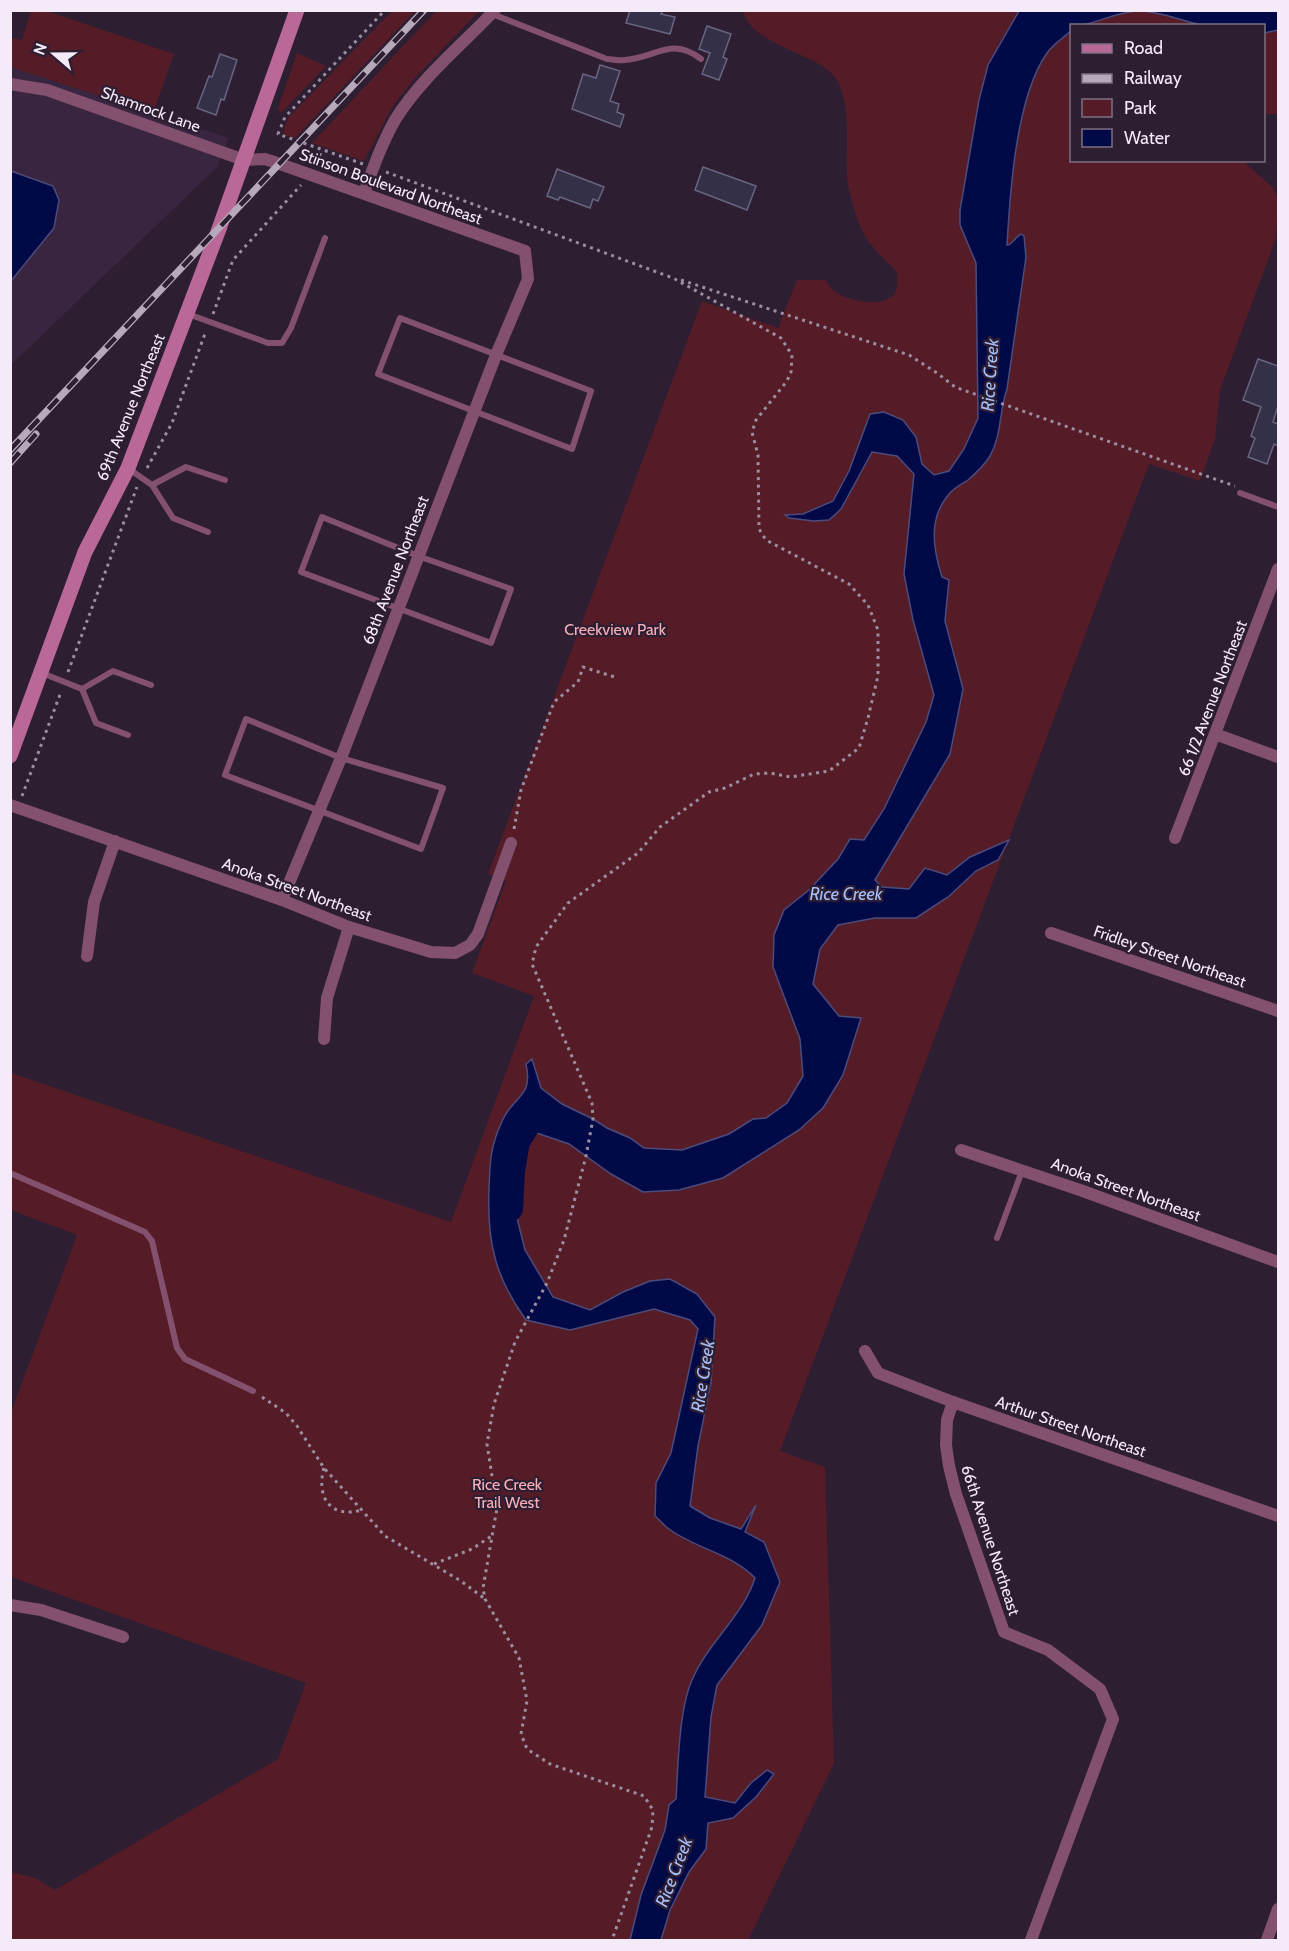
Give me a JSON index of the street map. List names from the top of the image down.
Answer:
{
  "streets": {
    "street": [
      "Shamrock Lane",
      "Stinson Boulevard Northeast",
      "69th Avenue Northeast",
      "68th Avenue Northeast",
      "66 1/2 Avenue Northeast",
      "Anoka Street Northeast",
      "Fridley Street Northeast",
      "Arthur Street Northeast",
      "66th Avenue Northeast"
    ]
  },
  "crossings": [
    ["Shamrock Lane", "Stinson Boulevard Northeast"],
    ["Shamrock Lane", "69th Avenue Northeast"],
    ["Stinson Boulevard Northeast", "69th Avenue Northeast"],
    ["Stinson Boulevard Northeast", "68th Avenue Northeast"],
    ["68th Avenue Northeast", "Anoka Street Northeast"],
    ["Arthur Street Northeast", "66th Avenue Northeast"]
  ],
  "water": ["Rice Creek"],
  "parks": ["Creekview Park", "Rice Creek Trail West"],
  "legend": [
    "Road",
    "Railway",
    "Park",
    "Water"
  ],
  "north": "left"
}
